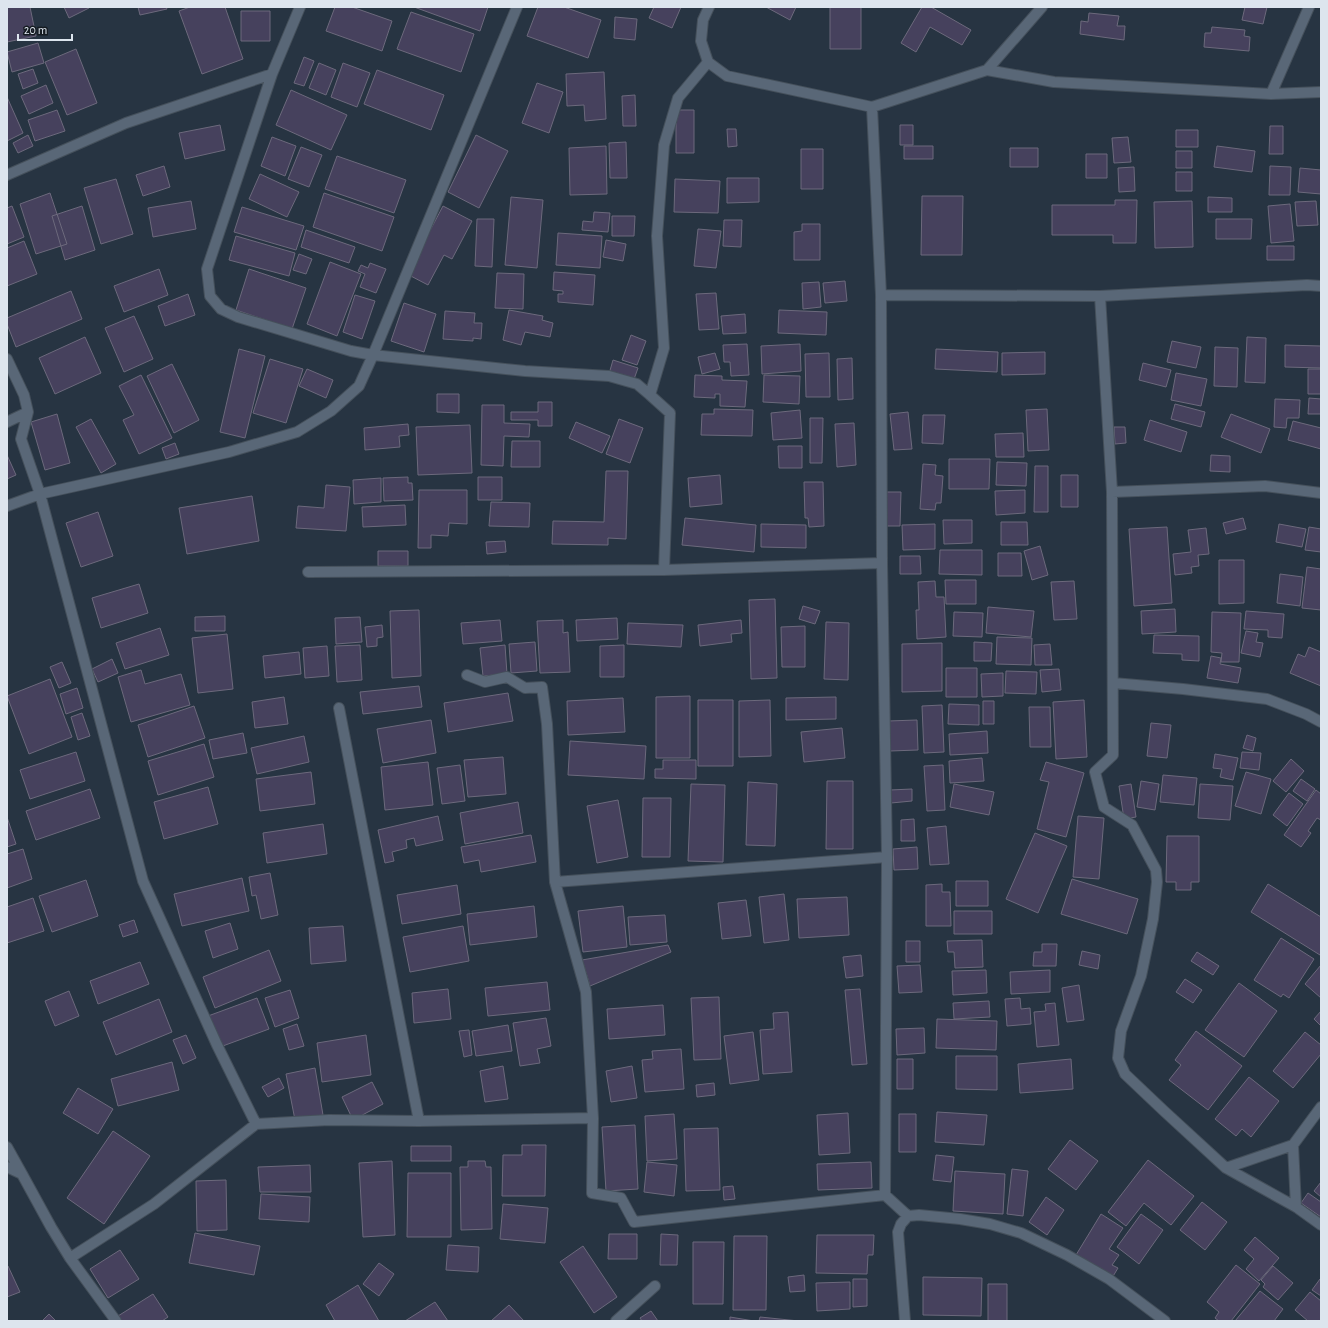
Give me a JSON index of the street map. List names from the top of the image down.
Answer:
{
  "scale_bar": "20 m"
}
